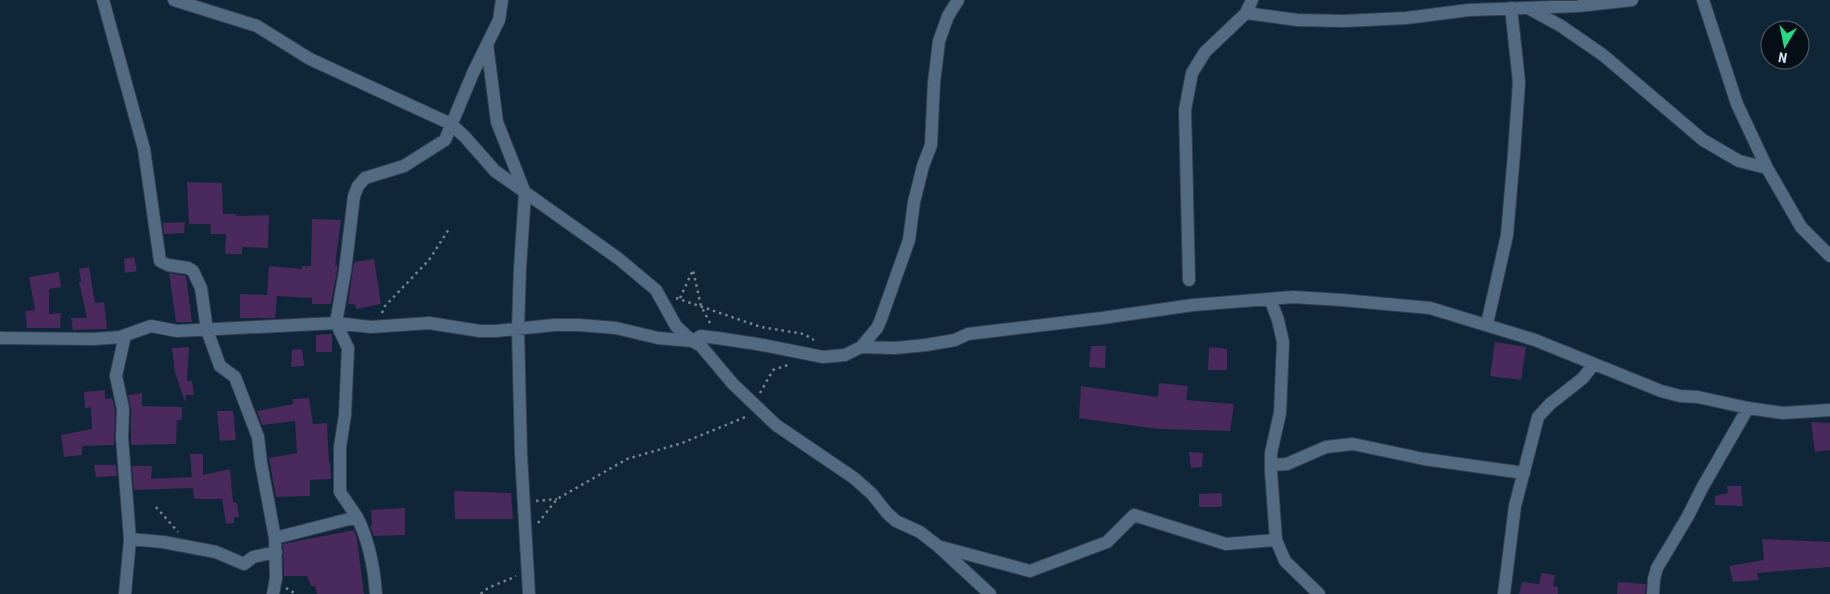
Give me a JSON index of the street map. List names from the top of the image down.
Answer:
{
  "north": "bottom"
}
